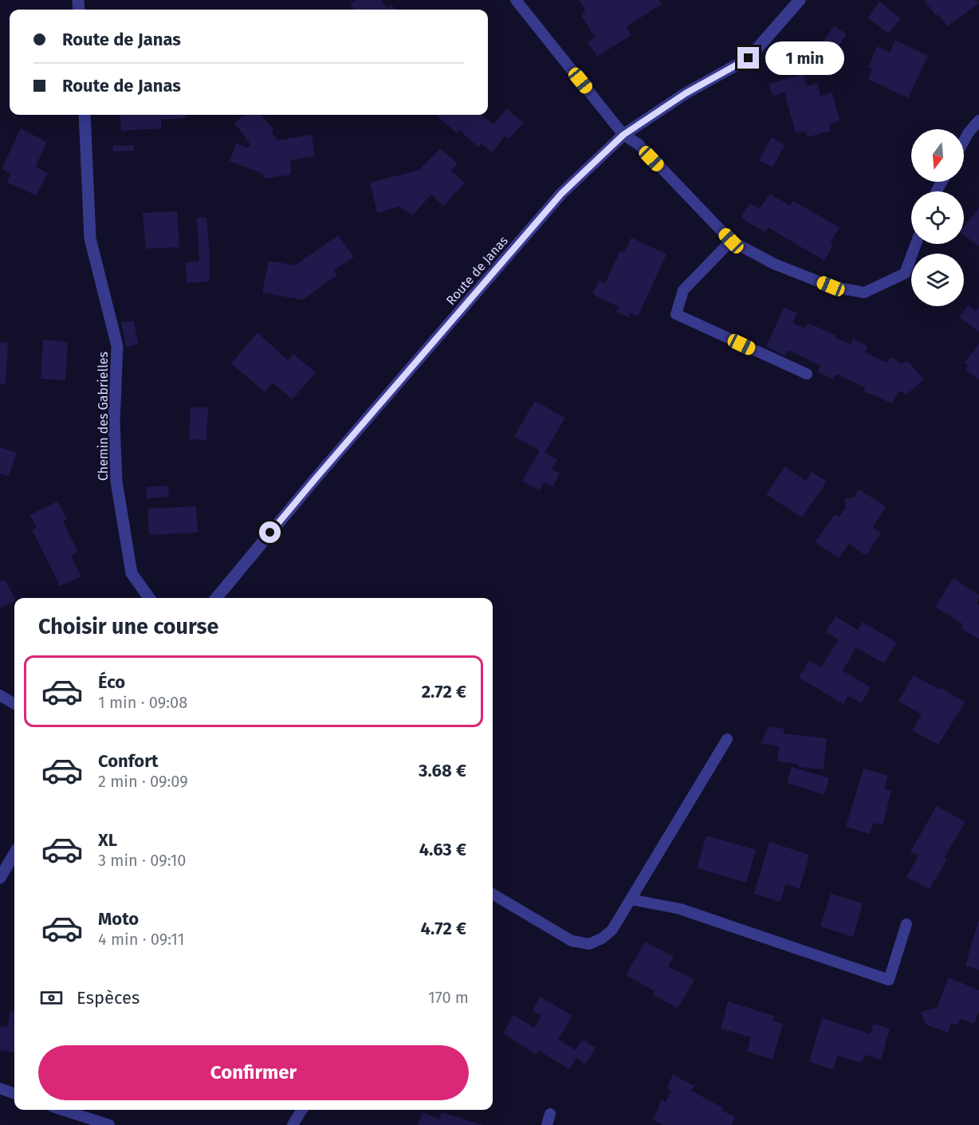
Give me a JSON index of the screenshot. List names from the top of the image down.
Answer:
{
  "streets": {
    "street": ["Route de Janas", "Chemin des Gabrielles"]
  },
  "north": "bottom",
  "page": {
    "banner": ["Route de Janas", "Route de Janas"],
    "bubble": "1 min",
    "heading": "Choisir une course",
    "list": [
      {
        "name": "Éco",
        "note": "1 min · 09:08",
        "value": "2.72 €"
      },
      {
        "name": "Confort",
        "note": "2 min · 09:09",
        "value": "3.68 €"
      },
      {
        "name": "XL",
        "note": "3 min · 09:10",
        "value": "4.63 €"
      },
      {
        "name": "Moto",
        "note": "4 min · 09:11",
        "value": "4.72 €"
      }
    ],
    "pay": ["Espèces", "170 m"],
    "buttons": "Confirmer"
  }
}
